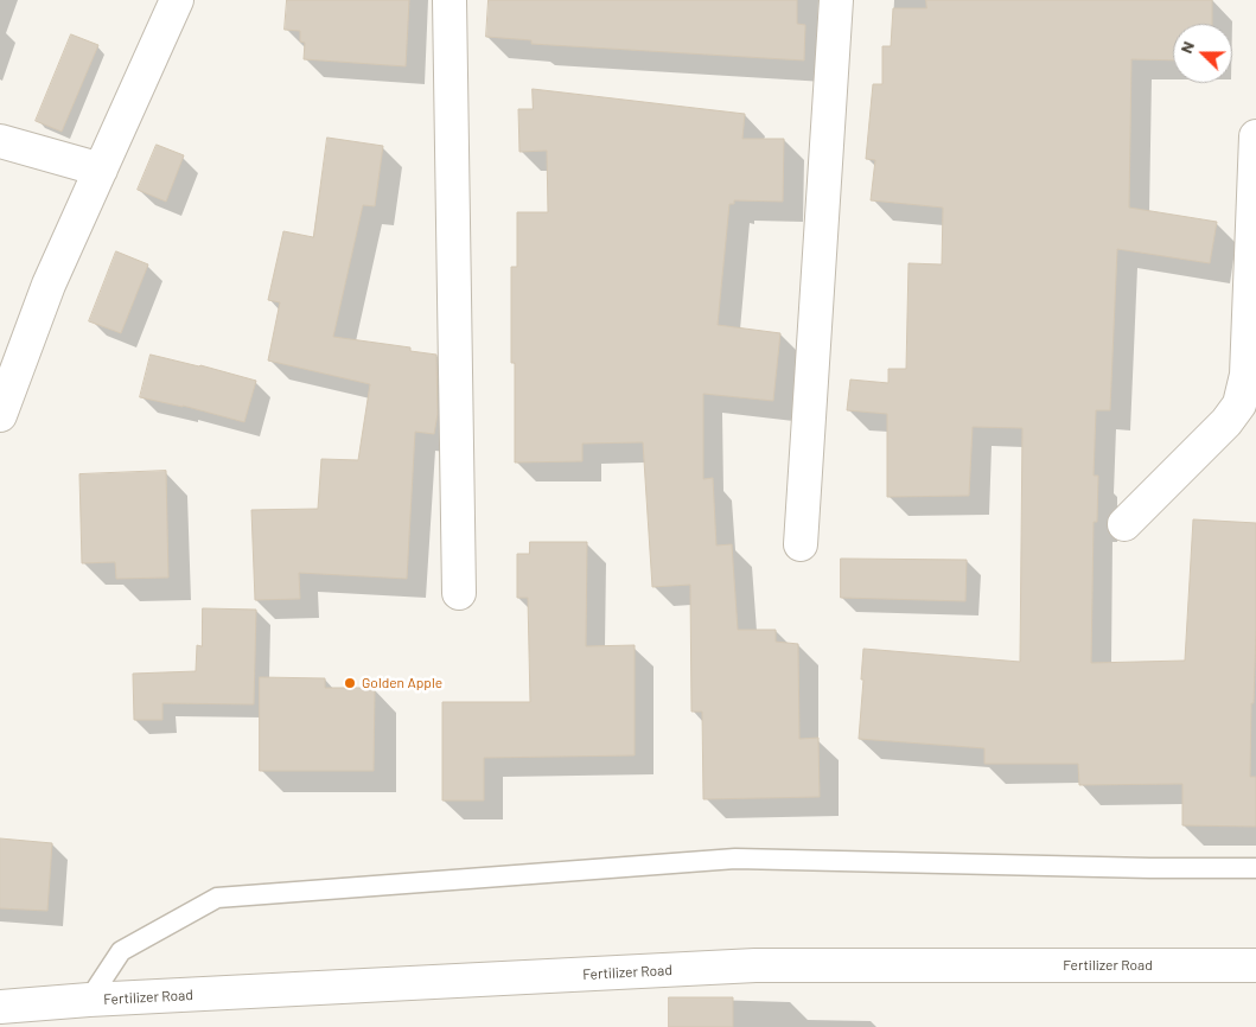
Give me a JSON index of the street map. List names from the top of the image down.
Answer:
{
  "streets": {
    "street": ["Fertilizer Road"]
  },
  "places": ["Golden Apple"],
  "north": "left"
}
